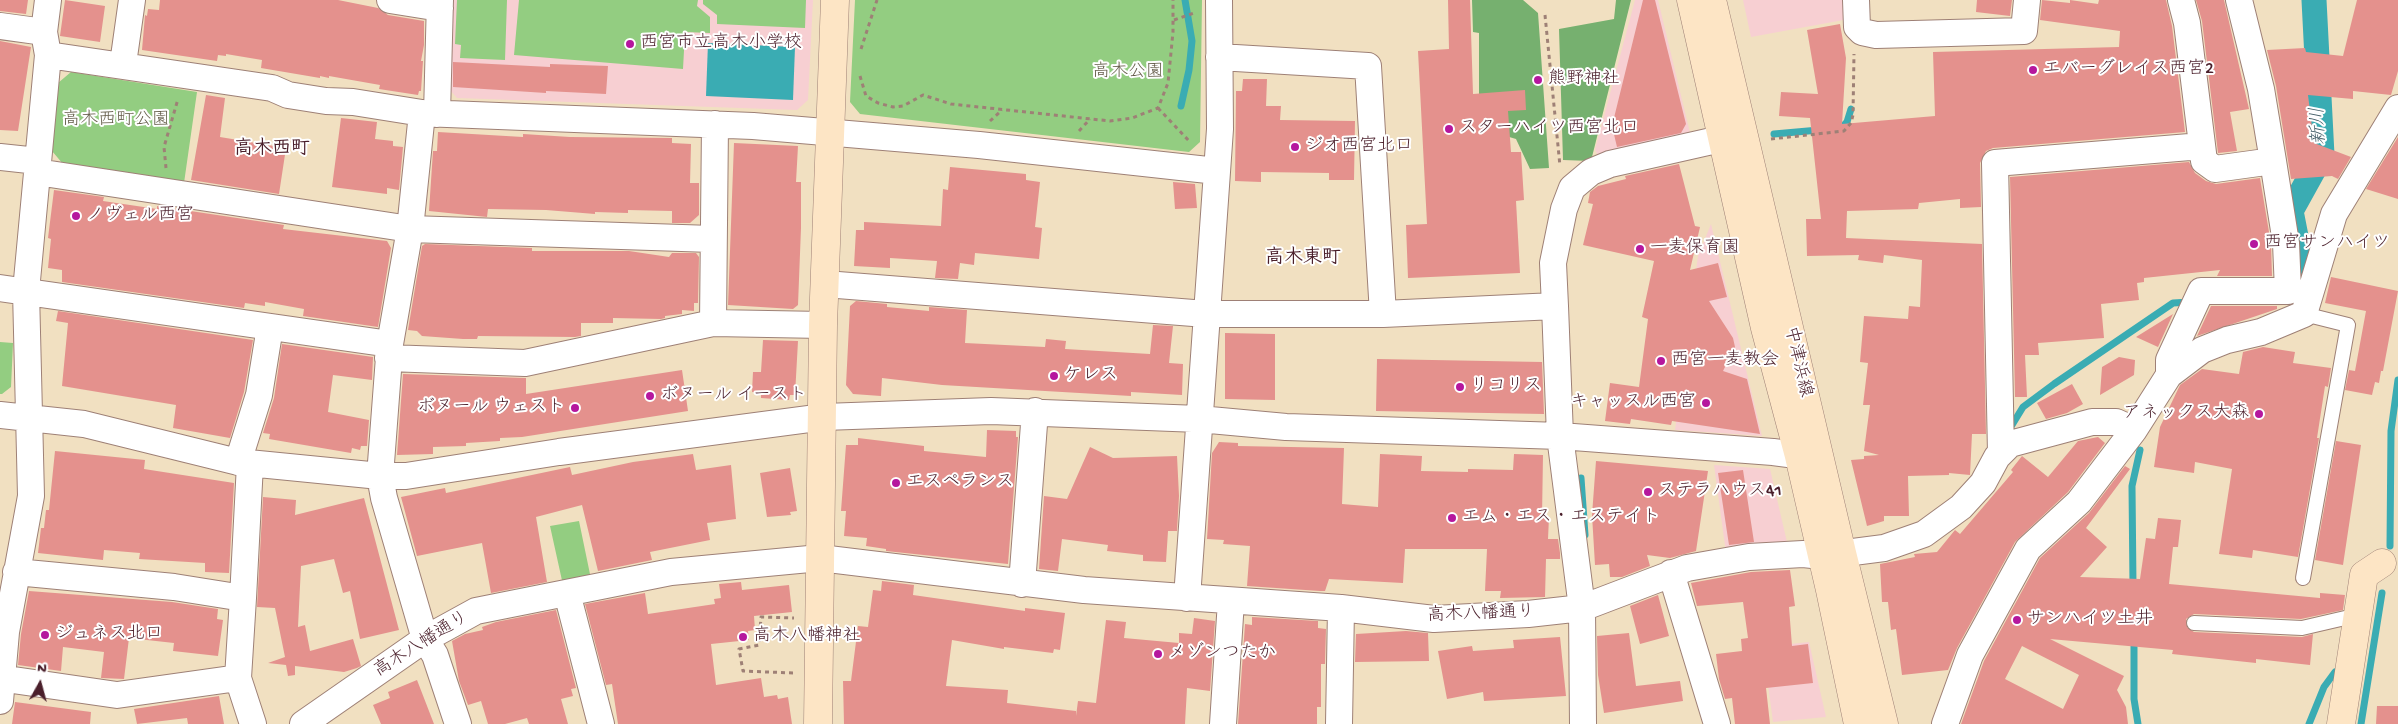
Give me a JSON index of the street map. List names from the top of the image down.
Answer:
{
  "streets": {
    "street": ["中津浜線", "高木八幡通り"]
  },
  "crossings": [
    ["中津浜線", "高木八幡通り"]
  ],
  "districts": ["高木西町", "高木東町"],
  "water": ["新川"],
  "parks": ["高木公園", "高木西町公園"],
  "places": [
    "西宮市立高木小学校",
    "エバーグレイス西宮2",
    "熊野神社",
    "スターハイツ西宮北口",
    "ジオ西宮北口",
    "ノヴェル西宮",
    "西宮サンハイツ",
    "一麦保育園",
    "西宮一麦教会",
    "ケレス",
    "リコリス",
    "ボヌール イースト",
    "キャッスル西宮",
    "ボヌール ウェスト",
    "アネックス大森",
    "エスペランス",
    "ステラハウス41",
    "エム・エス・エステイト",
    "サンハイツ土井",
    "ジュネス北口",
    "高木八幡神社",
    "メゾンつたか"
  ],
  "north": "top"
}
